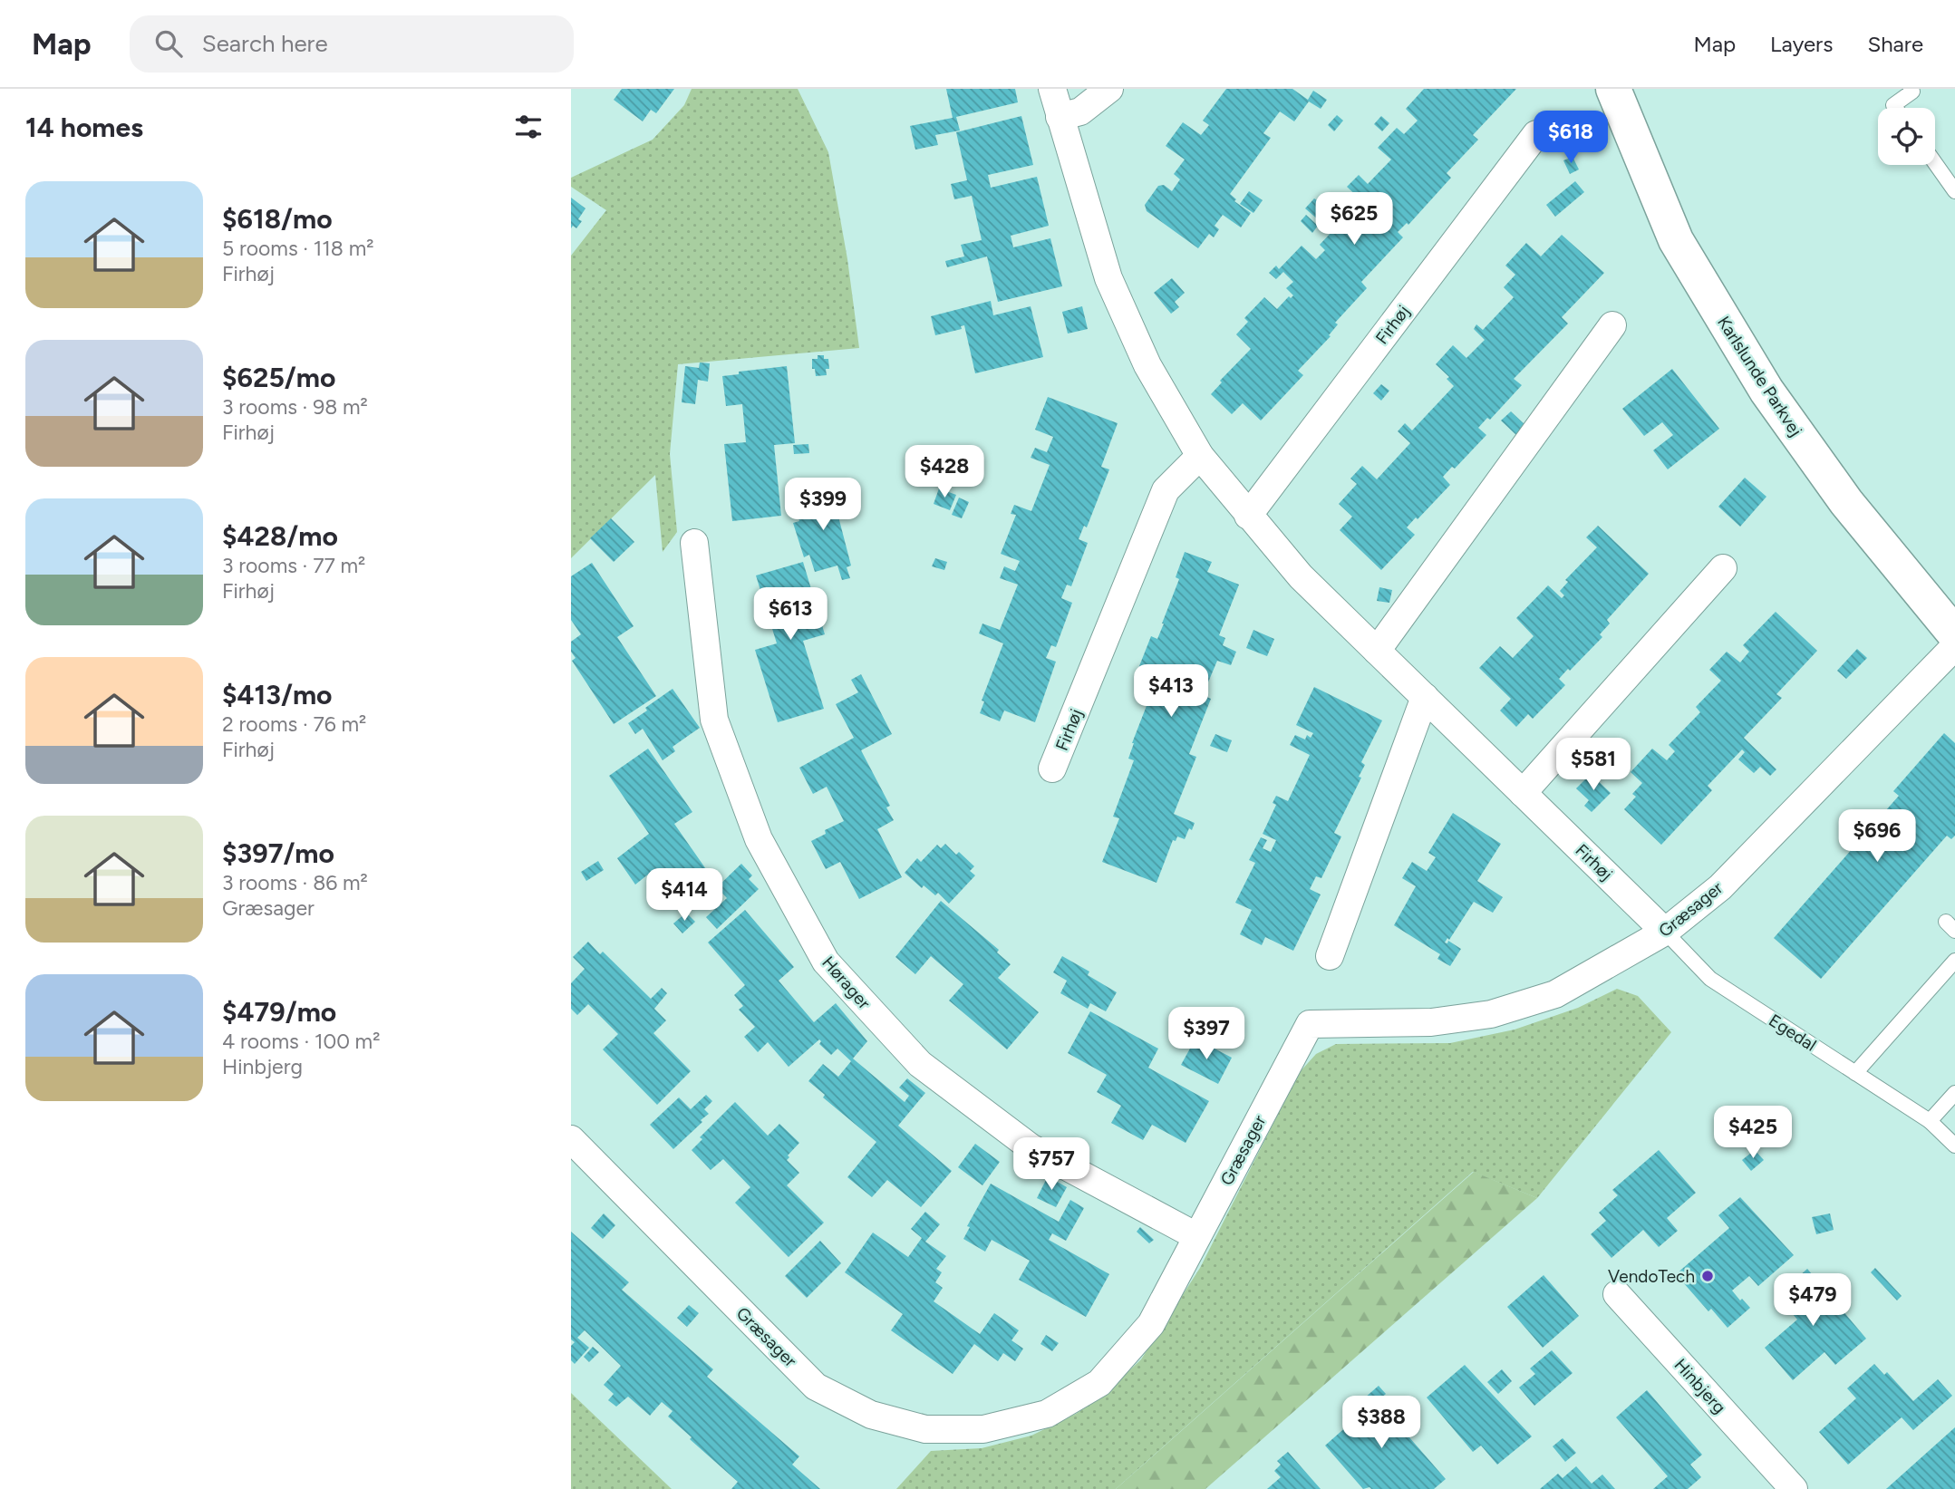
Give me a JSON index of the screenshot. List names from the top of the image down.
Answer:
{
  "streets": {
    "street": [
      "Firhøj",
      "Karlslunde Parkvej",
      "Græsager",
      "Hørager",
      "Hinbjerg"
    ],
    "lane": ["Egedal"]
  },
  "crossings": [
    ["Firhøj", "Græsager"],
    ["Firhøj", "Egedal"],
    ["Græsager", "Hørager"],
    ["Græsager", "Egedal"]
  ],
  "places": ["VendoTech"],
  "page": {
    "header": "Map",
    "search": "Search here",
    "nav": ["Map", "Layers", "Share"],
    "heading": "14 homes",
    "price": [
      "$618",
      "$625",
      "$428",
      "$399",
      "$613",
      "$413",
      "$581",
      "$696",
      "$414",
      "$397",
      "$425",
      "$757",
      "$479",
      "$388"
    ],
    "list": [
      {
        "name": "$618/mo",
        "note": "5 rooms · 118 m² · Firhøj"
      },
      {
        "name": "$625/mo",
        "note": "3 rooms · 98 m² · Firhøj"
      },
      {
        "name": "$428/mo",
        "note": "3 rooms · 77 m² · Firhøj"
      },
      {
        "name": "$413/mo",
        "note": "2 rooms · 76 m² · Firhøj"
      },
      {
        "name": "$397/mo",
        "note": "3 rooms · 86 m² · Græsager"
      },
      {
        "name": "$479/mo",
        "note": "4 rooms · 100 m² · Hinbjerg"
      }
    ]
  }
}
